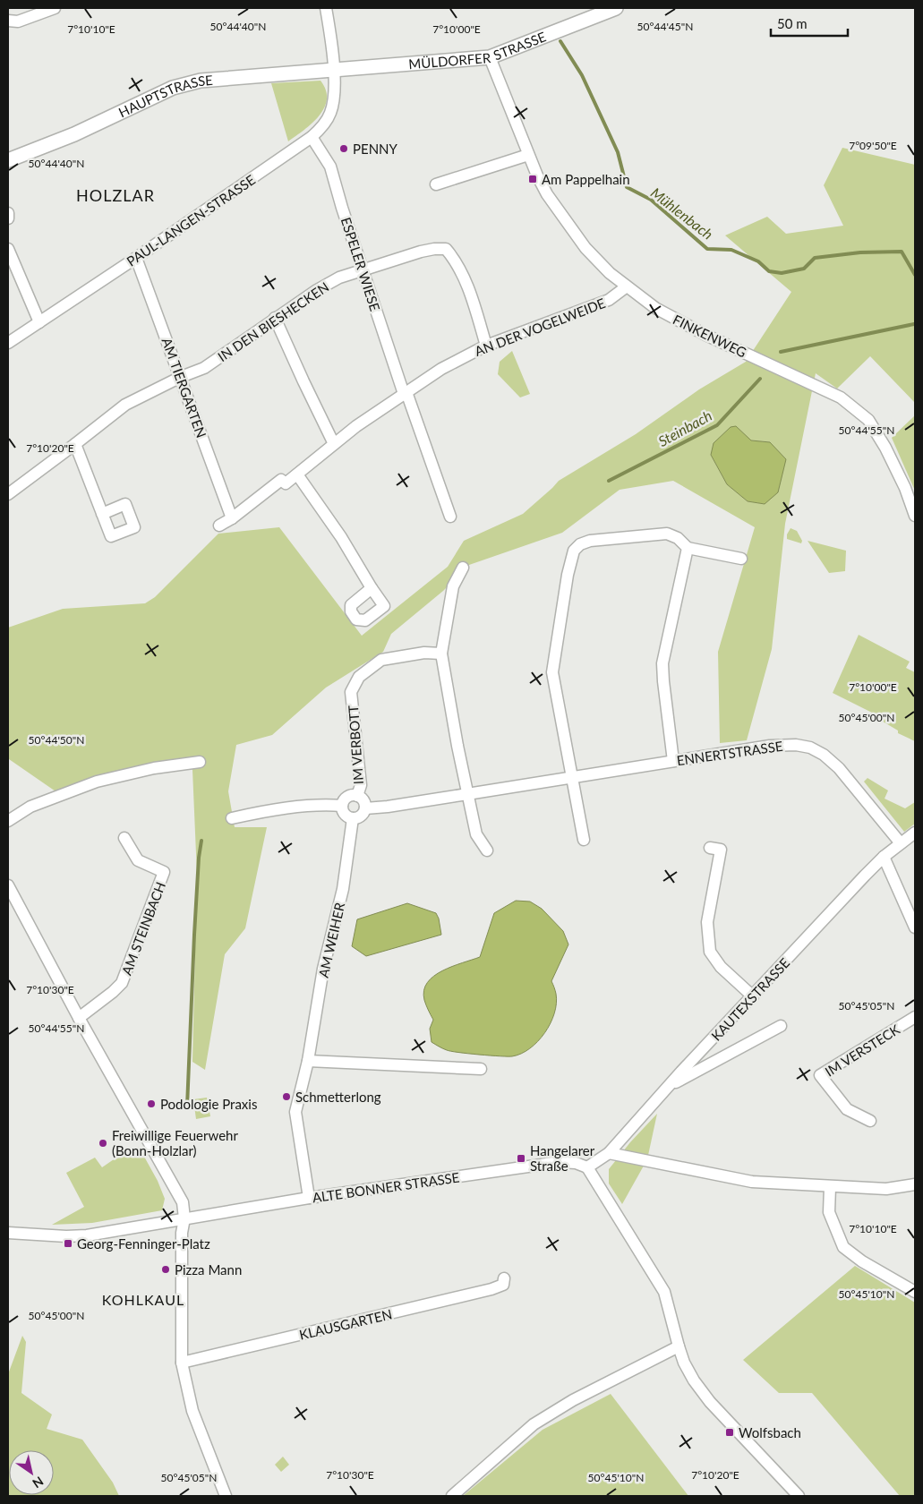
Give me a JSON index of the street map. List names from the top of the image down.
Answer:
{
  "streets": {
    "main road": ["MÜLDORFER STRASSE", "HAUPTSTRASSE"],
    "street": [
      "PAUL-LANGEN-STRASSE",
      "ESPELER WIESE",
      "IN DEN BIESHECKEN",
      "AN DER VOGELWEIDE",
      "FINKENWEG",
      "AM TIERGARTEN",
      "IM VERBOTT",
      "ENNERTSTRASSE",
      "AM STEINBACH",
      "AM WEIHER",
      "KAUTEXSTRASSE",
      "IM VERSTECK",
      "ALTE BONNER STRASSE",
      "KLAUSGARTEN"
    ]
  },
  "crossings": [
    ["MÜLDORFER STRASSE", "HAUPTSTRASSE"],
    ["MÜLDORFER STRASSE", "PAUL-LANGEN-STRASSE"],
    ["MÜLDORFER STRASSE", "FINKENWEG"],
    ["HAUPTSTRASSE", "PAUL-LANGEN-STRASSE"],
    ["PAUL-LANGEN-STRASSE", "ESPELER WIESE"],
    ["PAUL-LANGEN-STRASSE", "AM TIERGARTEN"],
    ["ESPELER WIESE", "IN DEN BIESHECKEN"],
    ["ESPELER WIESE", "AN DER VOGELWEIDE"],
    ["IN DEN BIESHECKEN", "AN DER VOGELWEIDE"],
    ["IN DEN BIESHECKEN", "AM TIERGARTEN"],
    ["AN DER VOGELWEIDE", "FINKENWEG"],
    ["AN DER VOGELWEIDE", "AM TIERGARTEN"],
    ["IM VERBOTT", "ENNERTSTRASSE"],
    ["IM VERBOTT", "AM WEIHER"],
    ["ENNERTSTRASSE", "AM WEIHER"],
    ["ENNERTSTRASSE", "KAUTEXSTRASSE"],
    ["AM WEIHER", "ALTE BONNER STRASSE"],
    ["KAUTEXSTRASSE", "ALTE BONNER STRASSE"]
  ],
  "districts": ["HOLZLAR", "KOHLKAUL"],
  "water": ["Mühlenbach", "Steinbach"],
  "places": {
    "other": [
      "PENNY",
      "Schmetterlong",
      "Podologie Praxis",
      "Freiwillige Feuerwehr (Bonn-Holzlar)",
      "Pizza Mann"
    ],
    "transit": [
      "Am Pappelhain",
      "Hangelarer Straße",
      "Georg-Fenninger-Platz",
      "Wolfsbach"
    ]
  },
  "scale_bar": "50 m",
  "north": "bottom right",
  "coordinates": [
    "50°44'40\"N",
    "50°44'45\"N",
    "7°10'10\"E",
    "7°10'00\"E",
    "7°09'50\"E",
    "50°44'55\"N",
    "7°10'20\"E",
    "50°45'00\"N",
    "50°44'50\"N",
    "7°10'30\"E",
    "50°45'05\"N",
    "50°45'10\"N"
  ]
}
